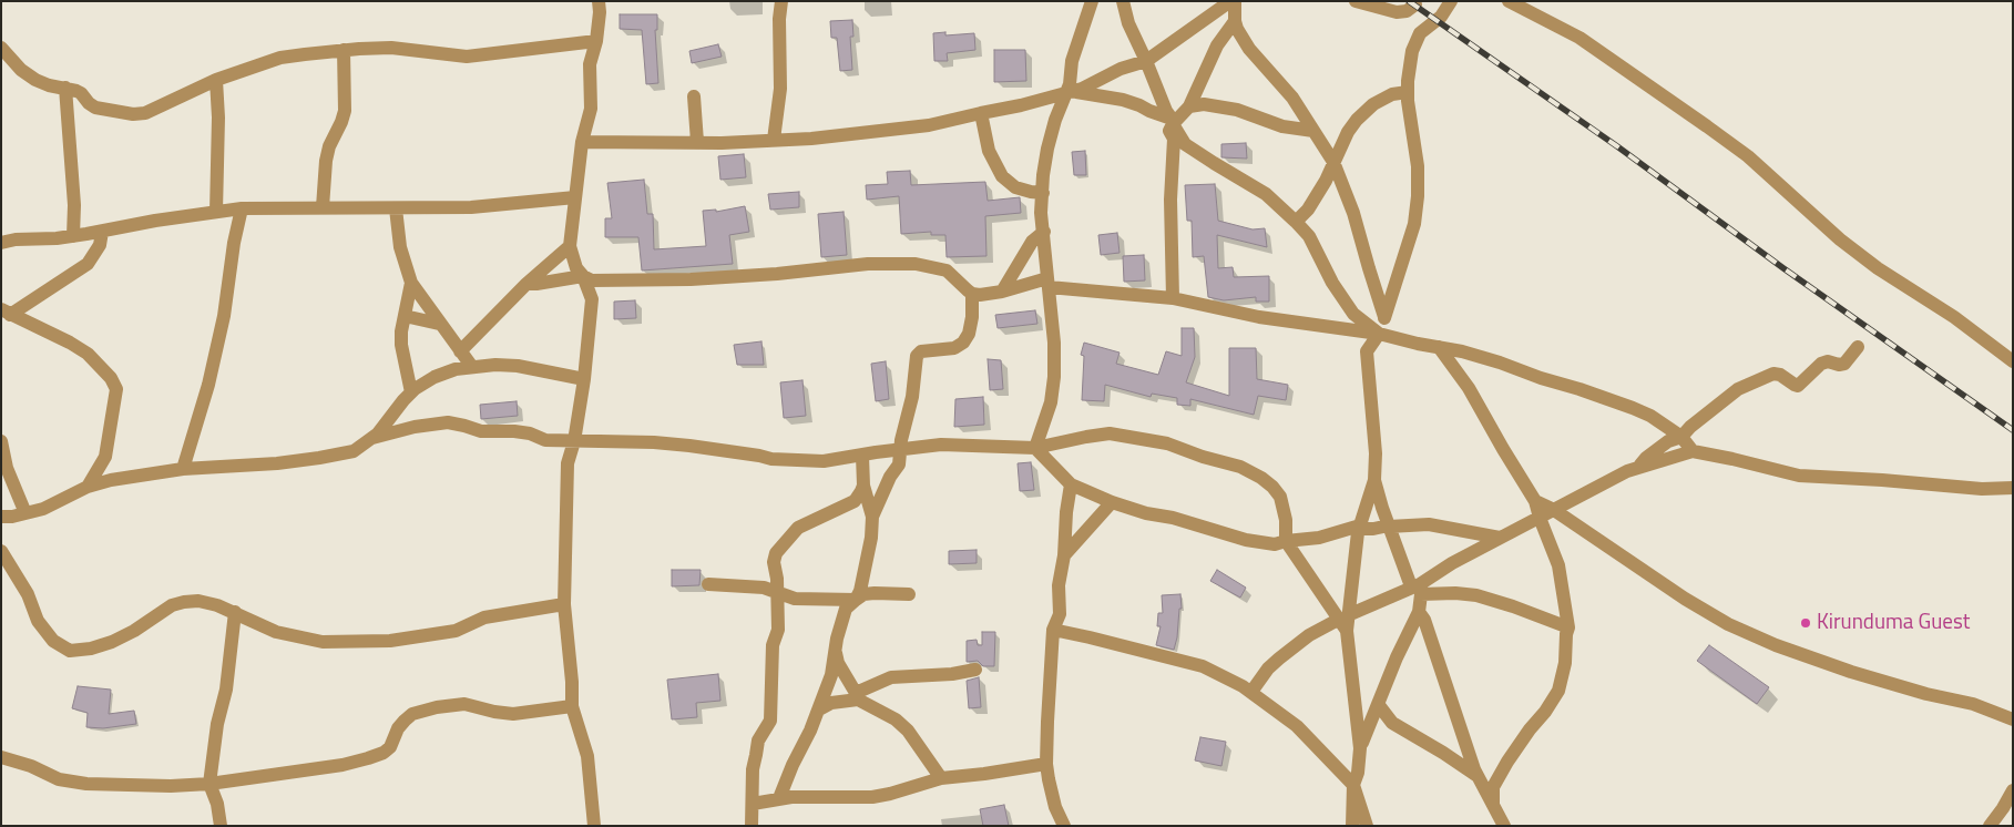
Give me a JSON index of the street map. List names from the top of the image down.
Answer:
{
  "places": ["Kirunduma Guest"]
}
